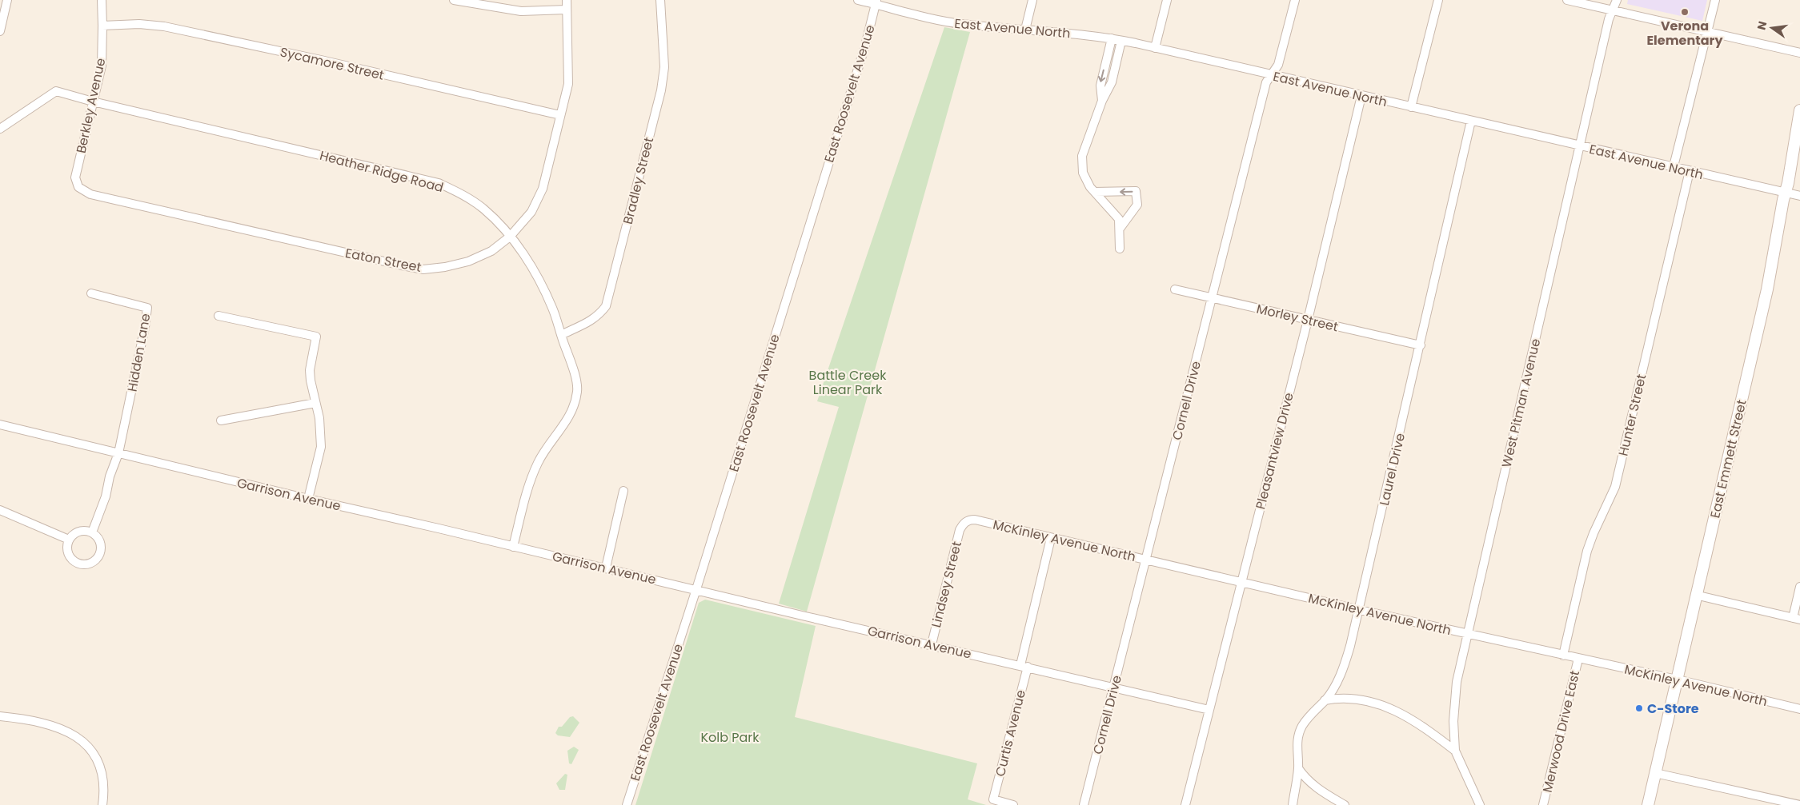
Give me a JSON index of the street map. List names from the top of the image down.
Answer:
{
  "streets": {
    "street": [
      "East Avenue North",
      "Sycamore Street",
      "East Roosevelt Avenue",
      "Berkley Avenue",
      "Heather Ridge Road",
      "Bradley Street",
      "Eaton Street",
      "Morley Street",
      "Hidden Lane",
      "Cornell Drive",
      "West Pitman Avenue",
      "Hunter Street",
      "Pleasantview Drive",
      "East Emmett Street",
      "Laurel Drive",
      "Garrison Avenue",
      "McKinley Avenue North",
      "Lindsey Street",
      "Merwood Drive East",
      "Curtis Avenue"
    ]
  },
  "crossings": [
    ["East Avenue North", "East Roosevelt Avenue"],
    ["East Avenue North", "Cornell Drive"],
    ["East Avenue North", "West Pitman Avenue"],
    ["East Avenue North", "Hunter Street"],
    ["East Avenue North", "Pleasantview Drive"],
    ["East Avenue North", "East Emmett Street"],
    ["East Avenue North", "Laurel Drive"],
    ["Sycamore Street", "Berkley Avenue"],
    ["Sycamore Street", "Eaton Street"],
    ["East Roosevelt Avenue", "Garrison Avenue"],
    ["Berkley Avenue", "Heather Ridge Road"],
    ["Berkley Avenue", "Eaton Street"],
    ["Heather Ridge Road", "Bradley Street"],
    ["Heather Ridge Road", "Eaton Street"],
    ["Heather Ridge Road", "Garrison Avenue"],
    ["Morley Street", "Cornell Drive"],
    ["Morley Street", "Pleasantview Drive"],
    ["Morley Street", "Laurel Drive"],
    ["Hidden Lane", "Garrison Avenue"],
    ["Cornell Drive", "Garrison Avenue"],
    ["Cornell Drive", "McKinley Avenue North"],
    ["West Pitman Avenue", "McKinley Avenue North"],
    ["Hunter Street", "McKinley Avenue North"],
    ["Pleasantview Drive", "Garrison Avenue"],
    ["Pleasantview Drive", "McKinley Avenue North"],
    ["East Emmett Street", "McKinley Avenue North"],
    ["Laurel Drive", "McKinley Avenue North"],
    ["Garrison Avenue", "Lindsey Street"],
    ["Garrison Avenue", "Curtis Avenue"],
    ["McKinley Avenue North", "Lindsey Street"],
    ["McKinley Avenue North", "Merwood Drive East"],
    ["McKinley Avenue North", "Curtis Avenue"]
  ],
  "parks": ["Battle Creek Linear Park", "Kolb Park"],
  "places": ["Verona Elementary", "C-Store"],
  "north": "left"
}
